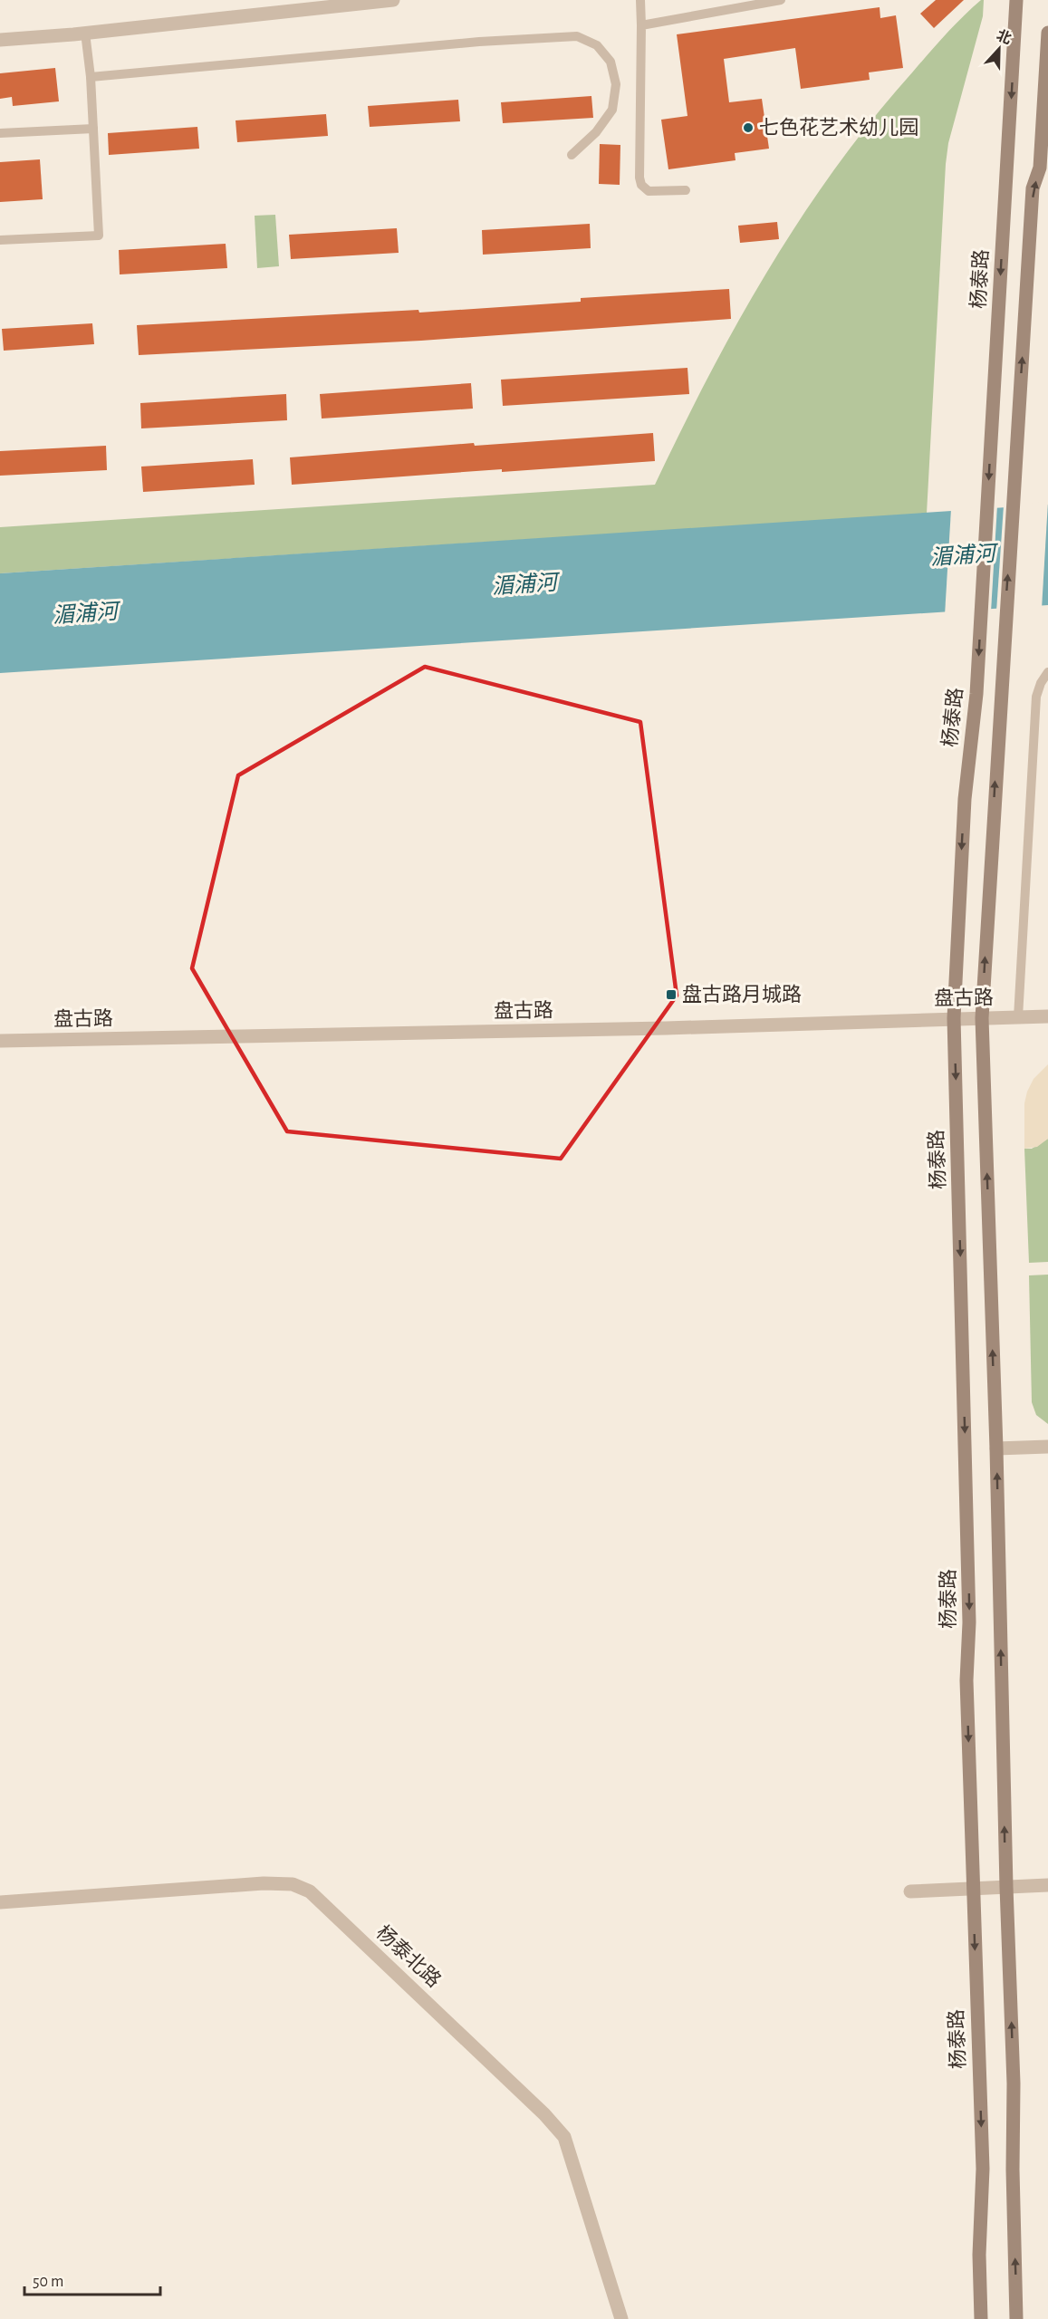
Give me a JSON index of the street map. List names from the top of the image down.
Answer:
{
  "streets": {
    "main road": ["杨泰路"],
    "street": ["盘古路", "杨泰北路"]
  },
  "crossings": [
    ["杨泰路", "盘古路"]
  ],
  "water": ["湄浦河"],
  "places": {
    "other": ["七色花艺术幼儿园"],
    "transit": ["盘古路月城路"]
  },
  "scale_bar": "50 m",
  "north": "top"
}
